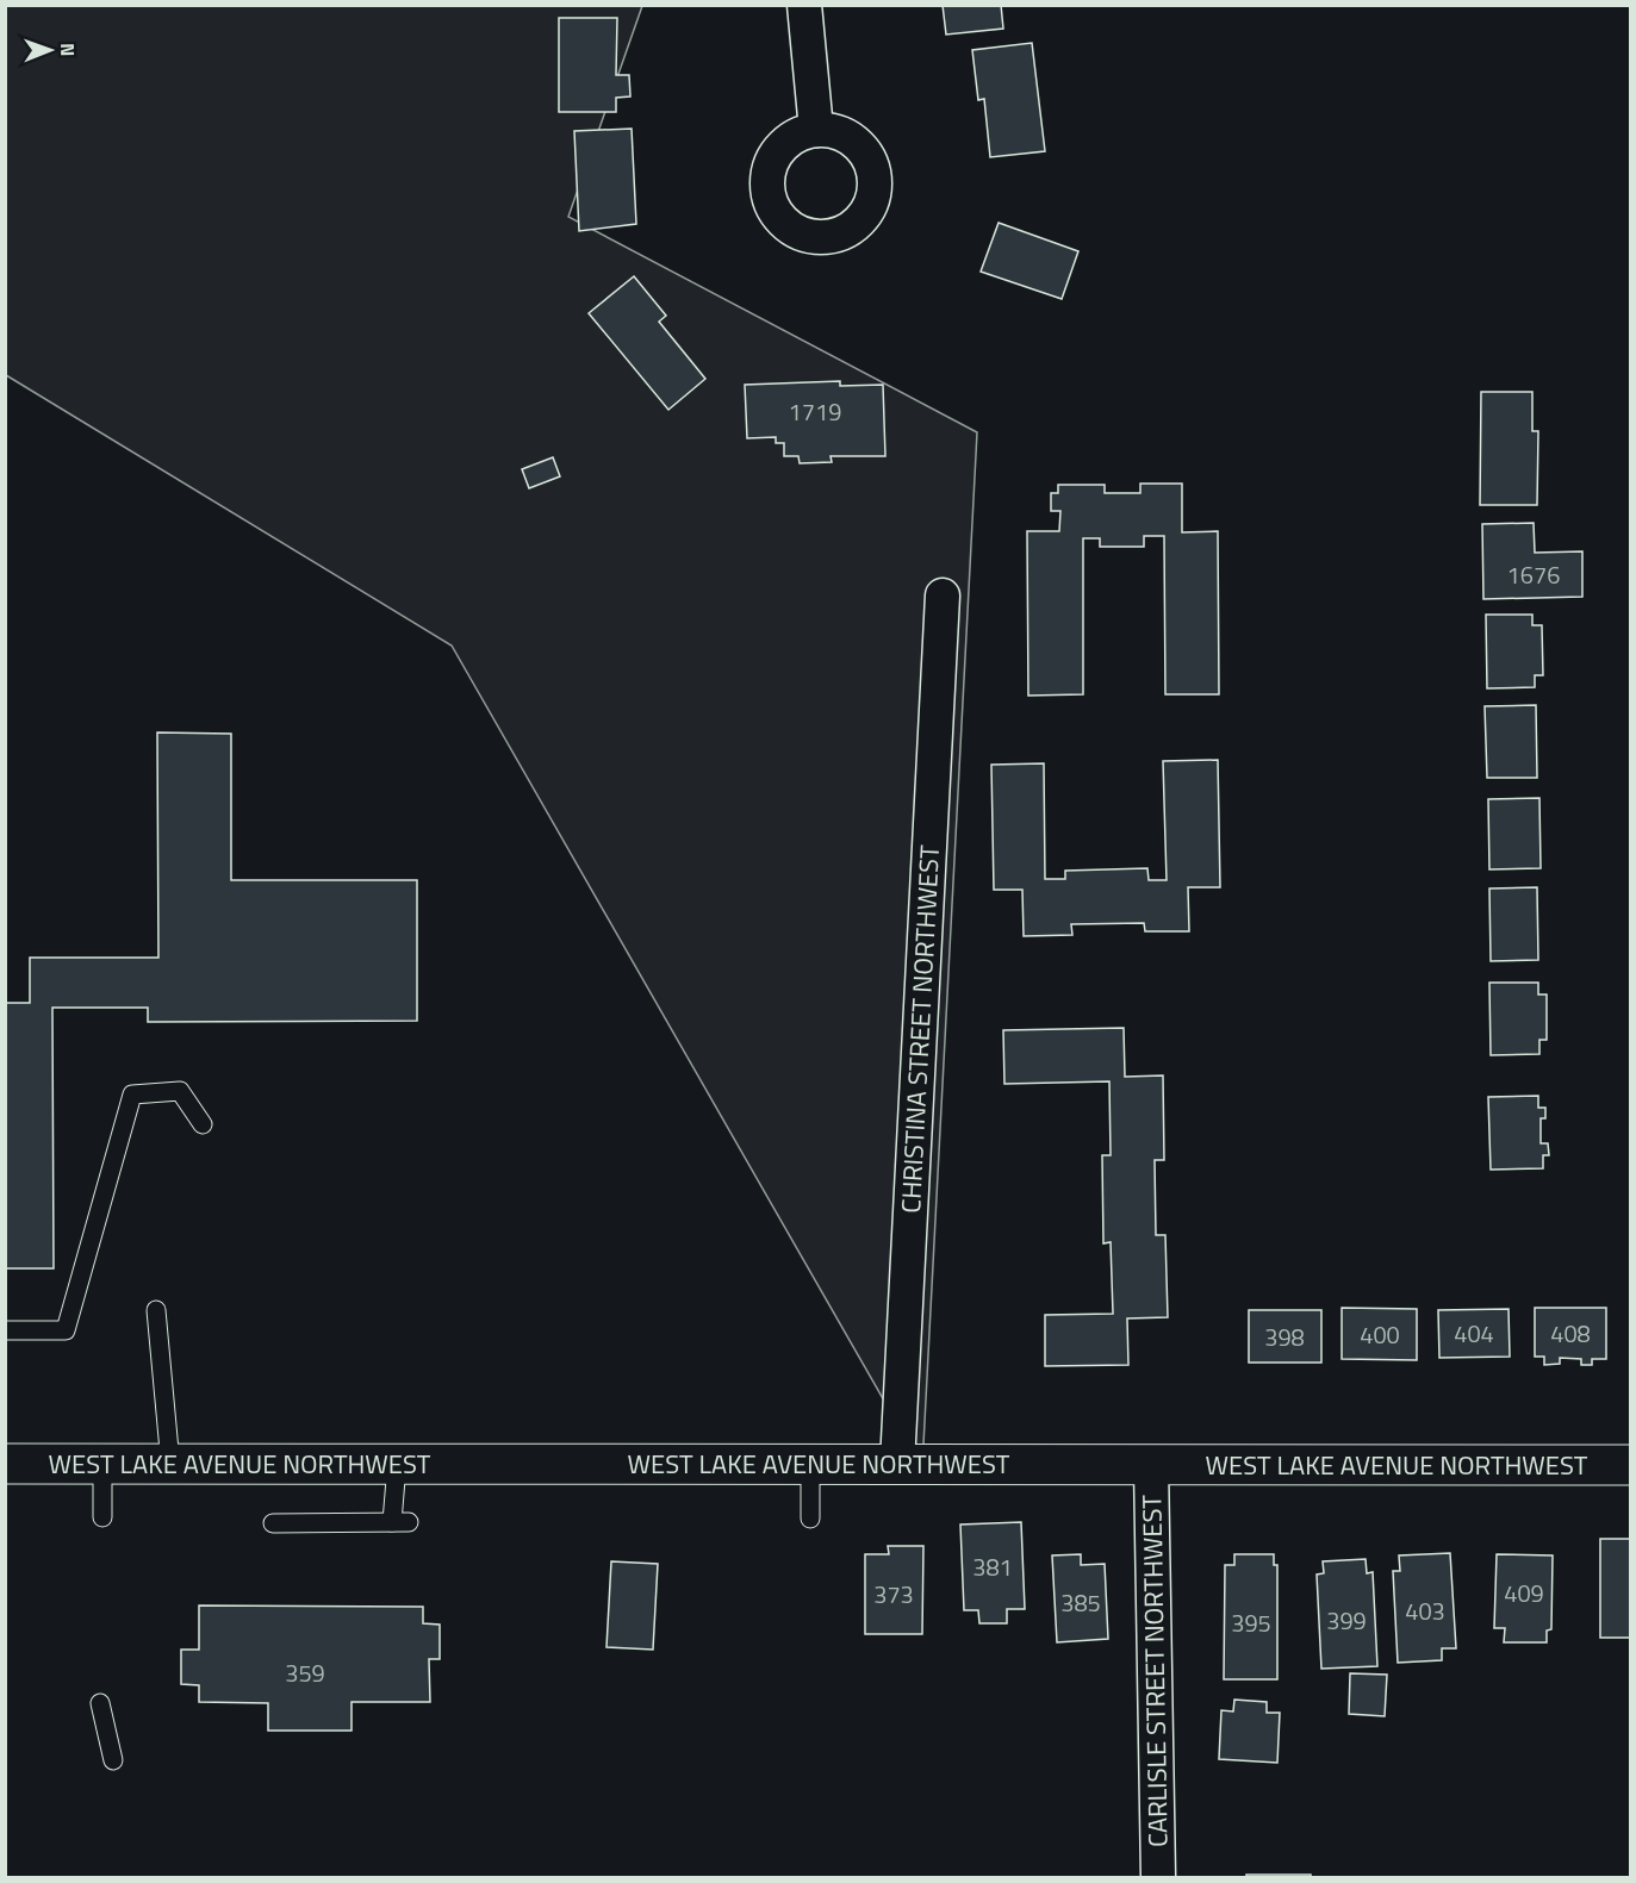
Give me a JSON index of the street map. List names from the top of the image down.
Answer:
{
  "streets": {
    "street": ["CHRISTINA STREET NORTHWEST", "WEST LAKE AVENUE NORTHWEST", "CARLISLE STREET NORTHWEST"]
  },
  "crossings": [
    ["CHRISTINA STREET NORTHWEST", "WEST LAKE AVENUE NORTHWEST"],
    ["WEST LAKE AVENUE NORTHWEST", "CARLISLE STREET NORTHWEST"]
  ],
  "house_numbers": [
    "1719",
    "1676",
    "404",
    "408",
    "400",
    "398",
    "381",
    "409",
    "373",
    "385",
    "403",
    "399",
    "395",
    "359"
  ],
  "north": "right"
}
